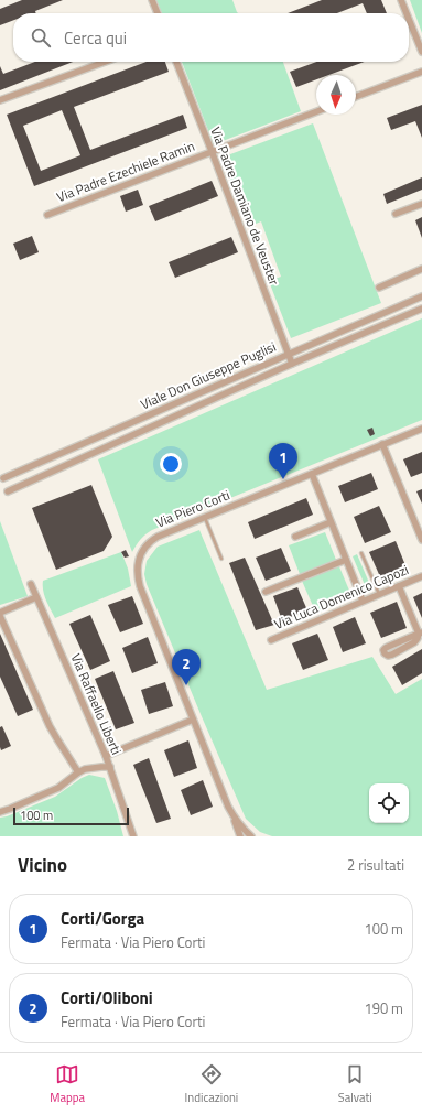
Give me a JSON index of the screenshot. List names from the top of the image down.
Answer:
{
  "streets": {
    "street": [
      "Via Padre Ezechiele Ramin",
      "Via Padre Damiano de Veuster",
      "Viale Don Giuseppe Puglisi",
      "Via Piero Corti",
      "Via Luca Domenico Capozi",
      "Via Raffaello Liberti"
    ]
  },
  "crossings": [
    ["Via Padre Ezechiele Ramin", "Via Padre Damiano de Veuster"],
    ["Via Padre Damiano de Veuster", "Viale Don Giuseppe Puglisi"]
  ],
  "scale_bar": "100 m",
  "north": "bottom",
  "page": {
    "search": "Cerca qui",
    "pins": ["1", "2"],
    "scale": "100 m",
    "heading": ["Vicino", "2 risultati"],
    "list": [
      {
        "mark": "1",
        "name": "Corti/Gorga",
        "note": "Fermata · Via Piero Corti",
        "value": "100 m"
      },
      {
        "mark": "2",
        "name": "Corti/Oliboni",
        "note": "Fermata · Via Piero Corti",
        "value": "190 m"
      }
    ],
    "nav": ["Mappa", "Indicazioni", "Salvati"]
  }
}
